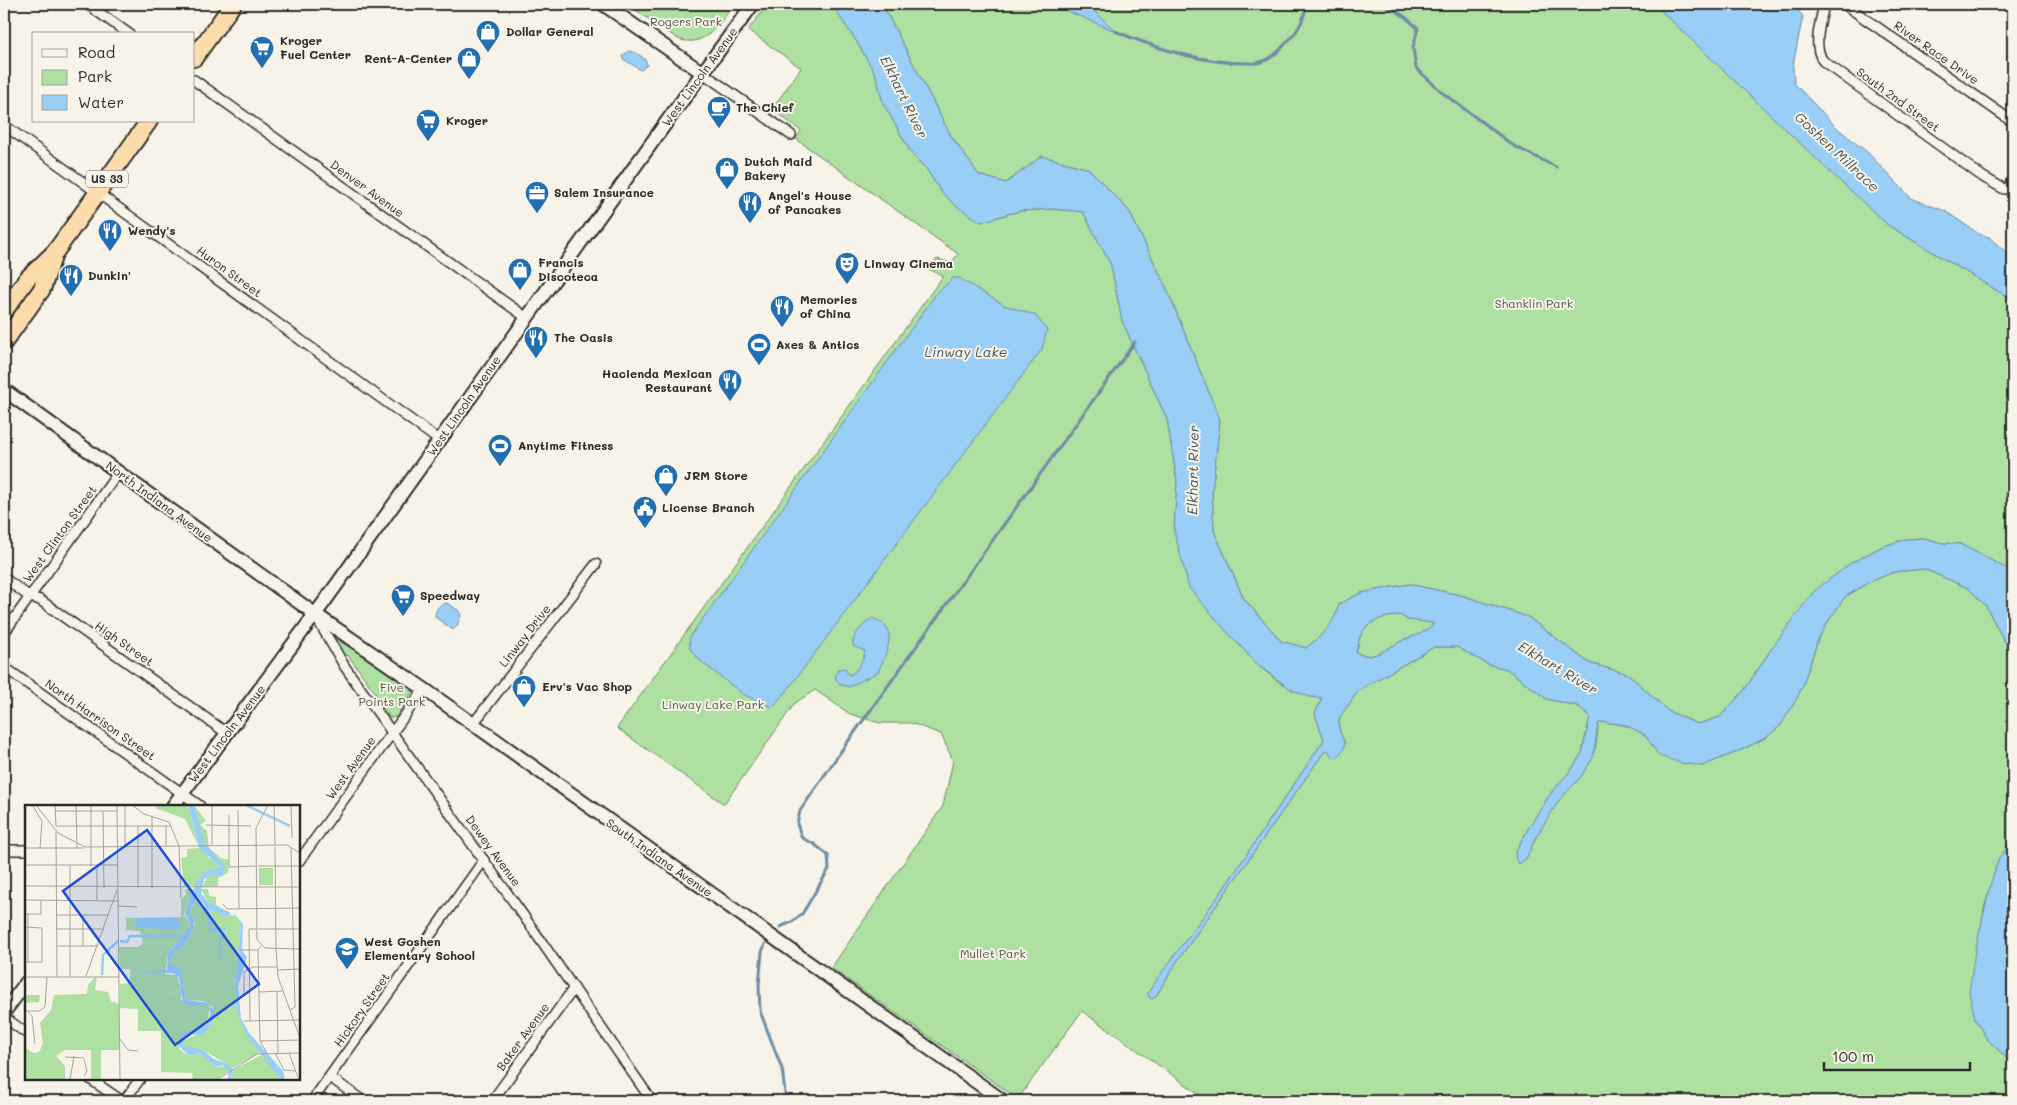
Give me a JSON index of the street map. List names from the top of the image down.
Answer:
{
  "streets": {
    "highway": ["US 33"],
    "street": [
      "River Race Drive",
      "West Lincoln Avenue",
      "South 2nd Street",
      "Denver Avenue",
      "Huron Street",
      "North Indiana Avenue",
      "West Clinton Street",
      "Linway Drive",
      "High Street",
      "North Harrison Street",
      "West Avenue",
      "Dewey Avenue",
      "South Indiana Avenue",
      "Hickory Street",
      "Baker Avenue"
    ]
  },
  "crossings": [
    ["West Lincoln Avenue", "Denver Avenue"],
    ["West Lincoln Avenue", "Huron Street"],
    ["West Lincoln Avenue", "North Indiana Avenue"],
    ["West Lincoln Avenue", "High Street"],
    ["West Lincoln Avenue", "North Harrison Street"],
    ["West Lincoln Avenue", "Dewey Avenue"],
    ["West Lincoln Avenue", "South Indiana Avenue"],
    ["US 33", "Huron Street"],
    ["North Indiana Avenue", "West Clinton Street"],
    ["North Indiana Avenue", "Dewey Avenue"],
    ["North Indiana Avenue", "South Indiana Avenue"],
    ["West Clinton Street", "High Street"],
    ["Linway Drive", "South Indiana Avenue"],
    ["West Avenue", "Dewey Avenue"],
    ["West Avenue", "South Indiana Avenue"],
    ["Dewey Avenue", "South Indiana Avenue"],
    ["Dewey Avenue", "Hickory Street"],
    ["Dewey Avenue", "Baker Avenue"]
  ],
  "water": ["Elkhart River", "Goshen Millrace", "Linway Lake"],
  "parks": [
    "Rogers Park",
    "Shanklin Park",
    "Five Points Park",
    "Linway Lake Park",
    "Mullet Park"
  ],
  "places": {
    "shop": [
      "Dollar General",
      "Rent-A-Center",
      "Dutch Maid Bakery",
      "Francis Discoteca",
      "JRM Store",
      "Erv's Vac Shop"
    ],
    "supermarket": ["Kroger Fuel Center", "Kroger", "Speedway"],
    "cafe": ["The Chief"],
    "office": ["Salem Insurance"],
    "restaurant": [
      "Angel's House of Pancakes",
      "Wendy's",
      "Dunkin'",
      "Memories of China",
      "The Oasis",
      "Hacienda Mexican Restaurant"
    ],
    "theatre": ["Linway Cinema"],
    "sports": ["Axes & Antics", "Anytime Fitness"],
    "public building": ["License Branch"],
    "school or university": ["West Goshen Elementary School"]
  },
  "legend": ["Road", "Park", "Water"],
  "scale_bar": "100 m"
}
